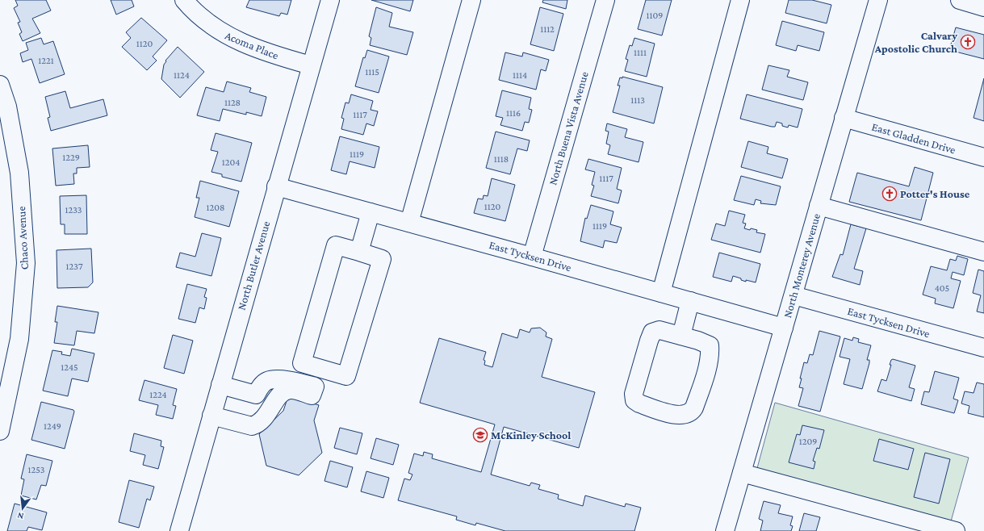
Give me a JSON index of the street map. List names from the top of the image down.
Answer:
{
  "streets": {
    "street": [
      "Acoma Place",
      "North Buena Vista Avenue",
      "East Gladden Drive",
      "Chaco Avenue",
      "East Tycksen Drive",
      "North Butler Avenue",
      "North Monterey Avenue"
    ]
  },
  "crossings": [
    ["Acoma Place", "North Butler Avenue"],
    ["North Buena Vista Avenue", "East Tycksen Drive"],
    ["East Gladden Drive", "North Monterey Avenue"],
    ["East Tycksen Drive", "North Butler Avenue"],
    ["East Tycksen Drive", "North Monterey Avenue"]
  ],
  "places": {
    "church": ["Calvary Apostolic Church", "Potter's House"],
    "school or university": ["McKinley School"]
  },
  "house_numbers": [
    "1109",
    "1112",
    "1120",
    "1111",
    "1221",
    "1115",
    "1124",
    "1114",
    "1113",
    "1128",
    "1116",
    "1117",
    "1119",
    "1229",
    "1118",
    "1204",
    "1117",
    "1120",
    "1208",
    "1233",
    "1119",
    "1237",
    "405",
    "1245",
    "1224",
    "1249",
    "1209",
    "1253"
  ],
  "north": "bottom"
}
